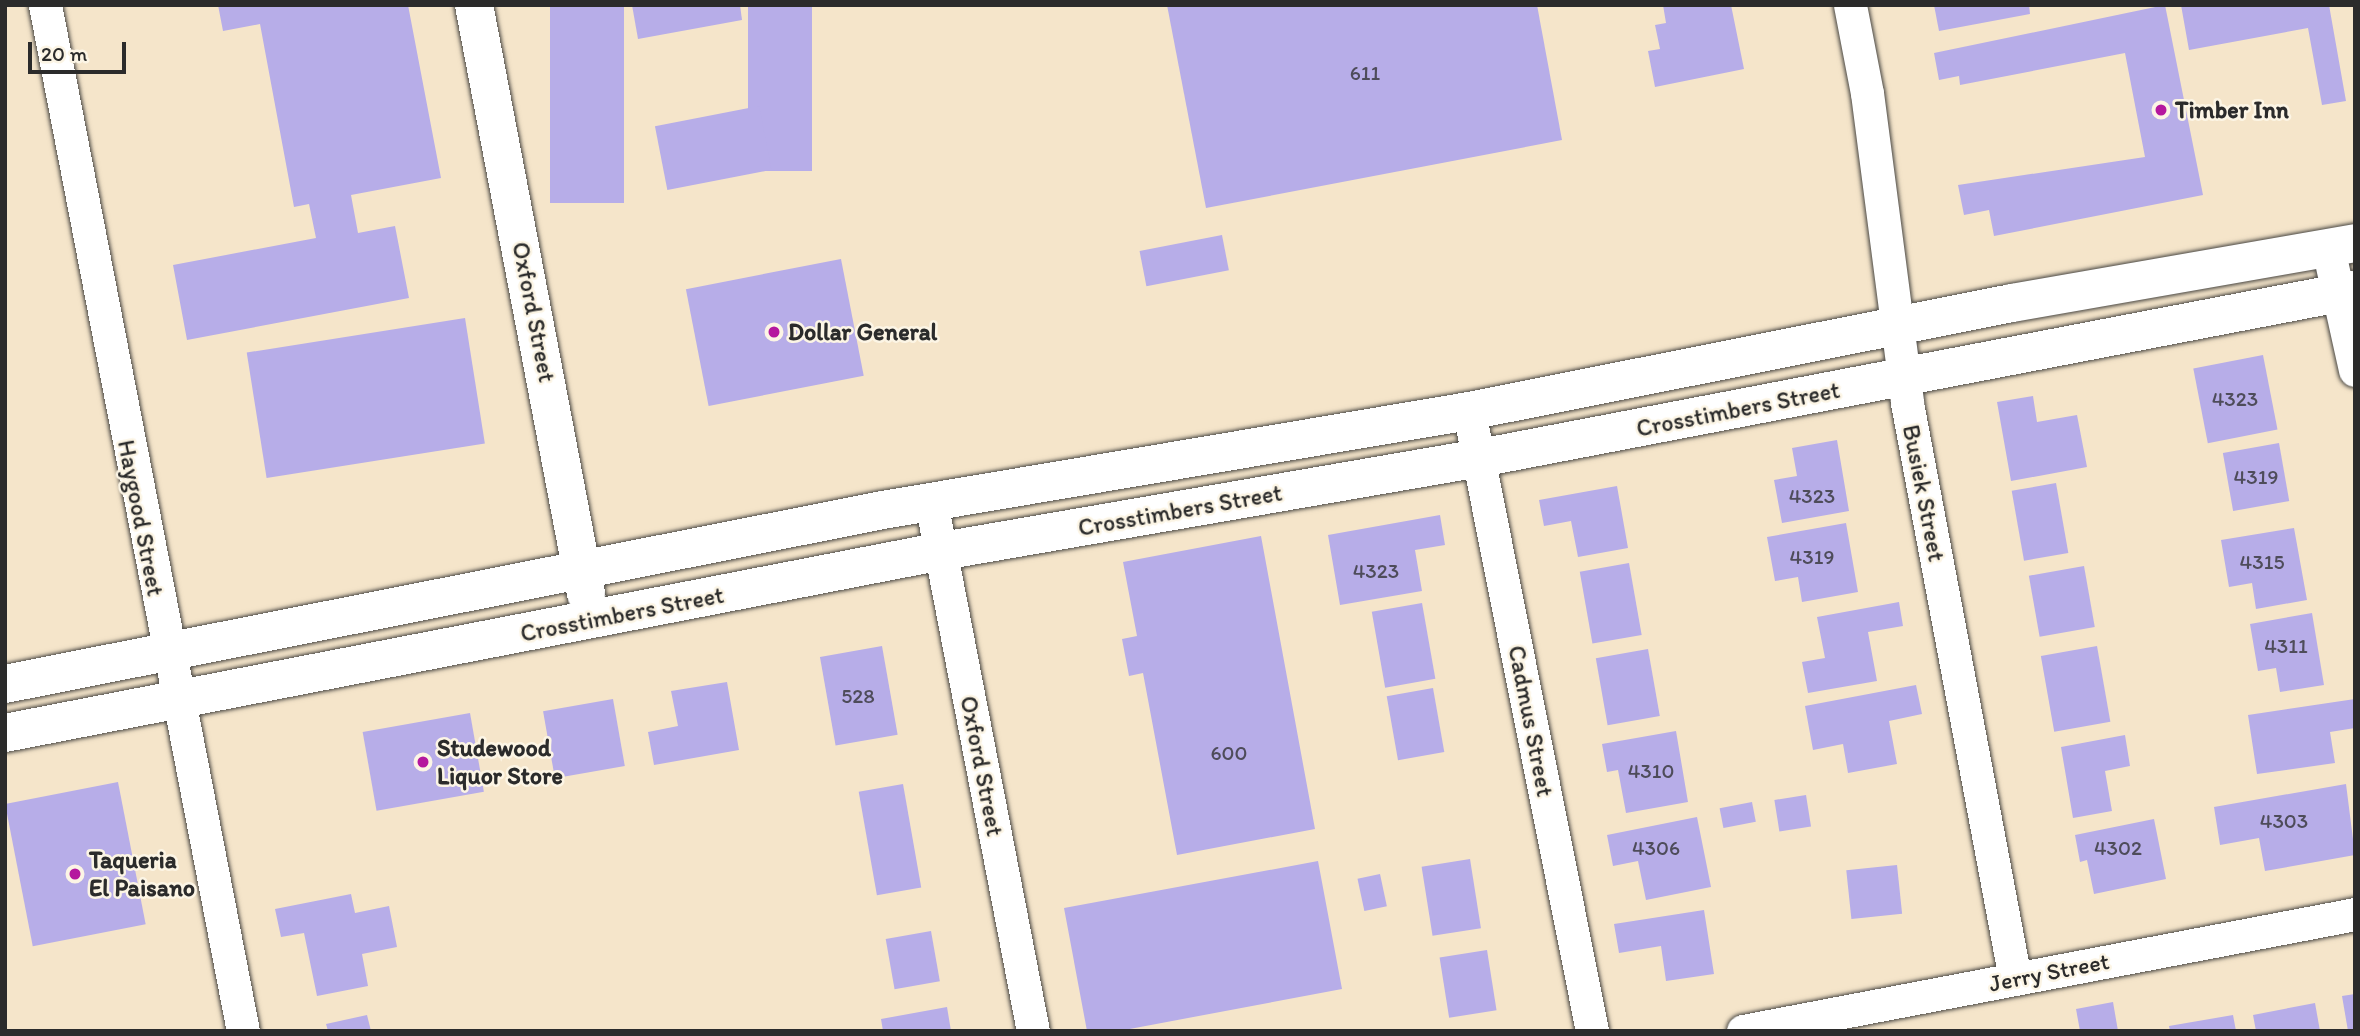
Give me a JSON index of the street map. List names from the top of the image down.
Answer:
{
  "streets": {
    "main road": ["Oxford Street", "Crosstimbers Street"],
    "street": [
      "Busiek Street",
      "Haygood Street",
      "Cadmus Street",
      "Jerry Street"
    ]
  },
  "crossings": [
    ["Oxford Street", "Crosstimbers Street"],
    ["Crosstimbers Street", "Busiek Street"],
    ["Crosstimbers Street", "Haygood Street"],
    ["Crosstimbers Street", "Cadmus Street"],
    ["Busiek Street", "Jerry Street"]
  ],
  "places": [
    "Timber Inn",
    "Dollar General",
    "Studewood Liquor Store",
    "Taqueria El Paisano"
  ],
  "house_numbers": [
    "611",
    "4323",
    "4319",
    "4323",
    "4319",
    "4315",
    "4323",
    "4311",
    "528",
    "600",
    "4310",
    "4303",
    "4306",
    "4302"
  ],
  "scale_bar": "20 m"
}
